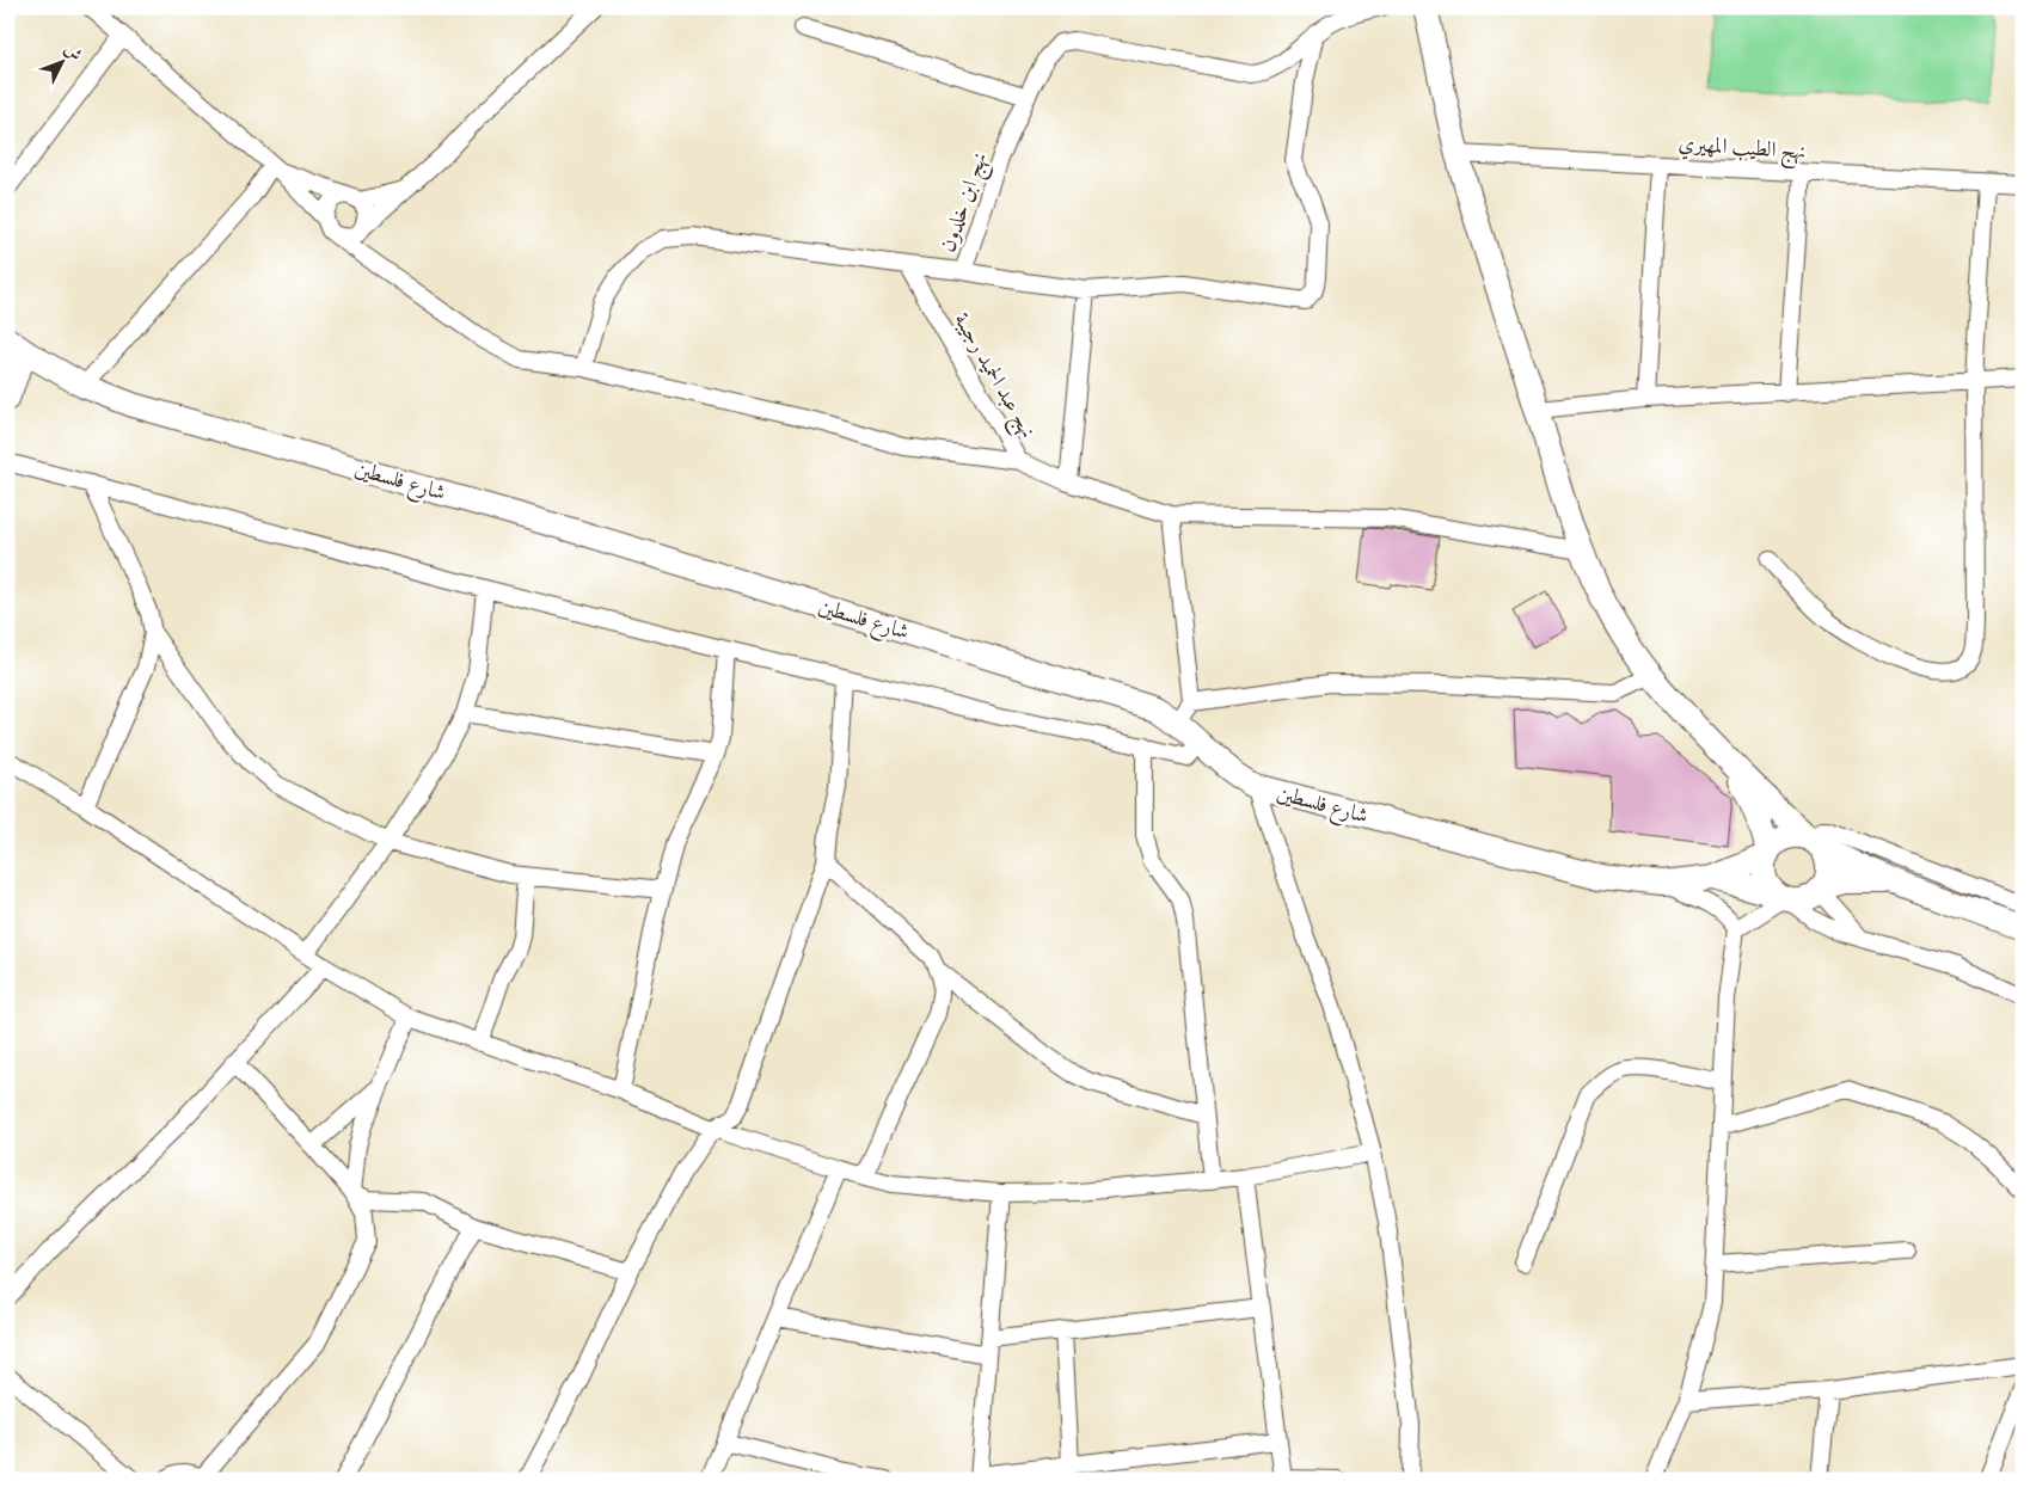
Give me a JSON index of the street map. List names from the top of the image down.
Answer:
{
  "streets": {
    "street": [
      "نهج الطيب المهيري",
      "نهج ابن خلدون",
      "نهج عبد الحميد رجيبة",
      "شارع فلسطين"
    ]
  },
  "crossings": [
    ["نهج ابن خلدون", "نهج عبد الحميد رجيبة"]
  ],
  "north": "top right"
}
